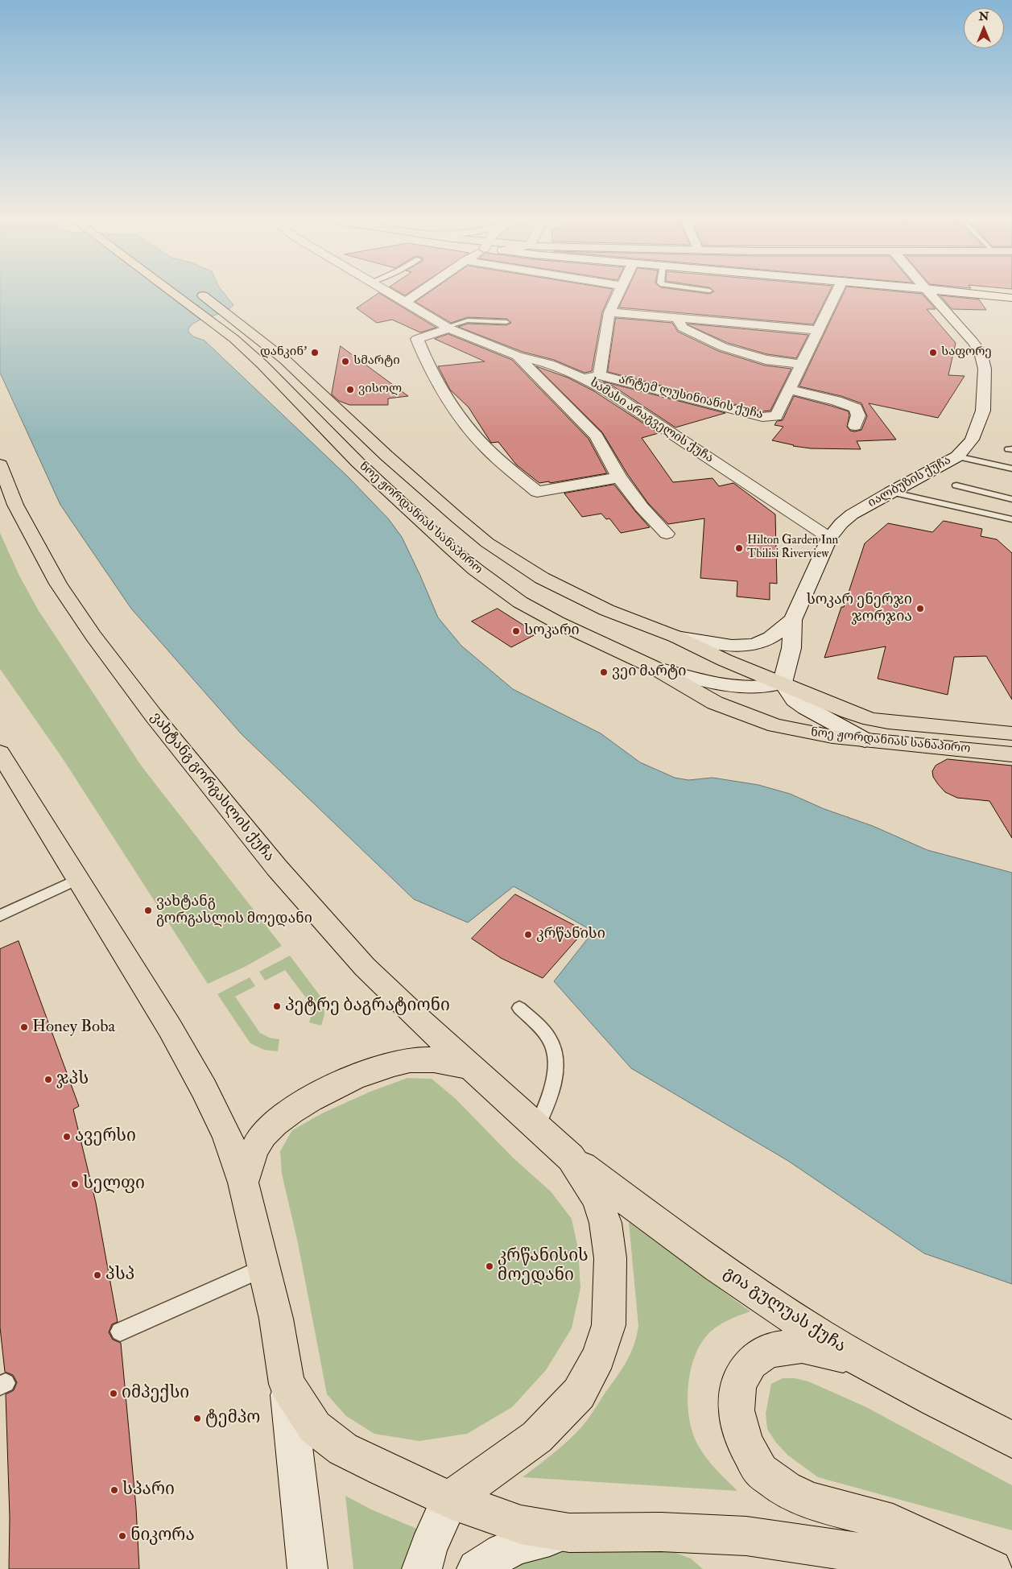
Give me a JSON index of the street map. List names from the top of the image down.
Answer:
{
  "streets": {
    "main road": ["ნოე ჟორდანიას სანაპირო", "ვახტანგ გორგასლის ქუჩა", "გია გულუას ქუჩა"],
    "street": ["არტემ ლუსინიანის ქუჩა", "სამასი არაგველის ქუჩა", "იალბუზის ქუჩა"]
  },
  "crossings": [
    ["სამასი არაგველის ქუჩა", "იალბუზის ქუჩა"],
    ["იალბუზის ქუჩა", "ნოე ჟორდანიას სანაპირო"],
    ["ვახტანგ გორგასლის ქუჩა", "გია გულუას ქუჩა"]
  ],
  "places": [
    "დანკინ'",
    "საფორე",
    "სმარტი",
    "ვისოლ",
    "Hilton Garden Inn Tbilisi Riverview",
    "სოკარ ენერჯი ჯორჯია",
    "სოკარი",
    "ვეი მარტი",
    "ვახტანგ გორგასლის მოედანი",
    "კრწანისი",
    "პეტრე ბაგრატიონი",
    "Honey Boba",
    "ჯპს",
    "ავერსი",
    "სელფი",
    "კრწანისის მოედანი",
    "პსპ",
    "იმპექსი",
    "ტემპო",
    "სპარი",
    "ნიკორა"
  ],
  "north": "top"
}
